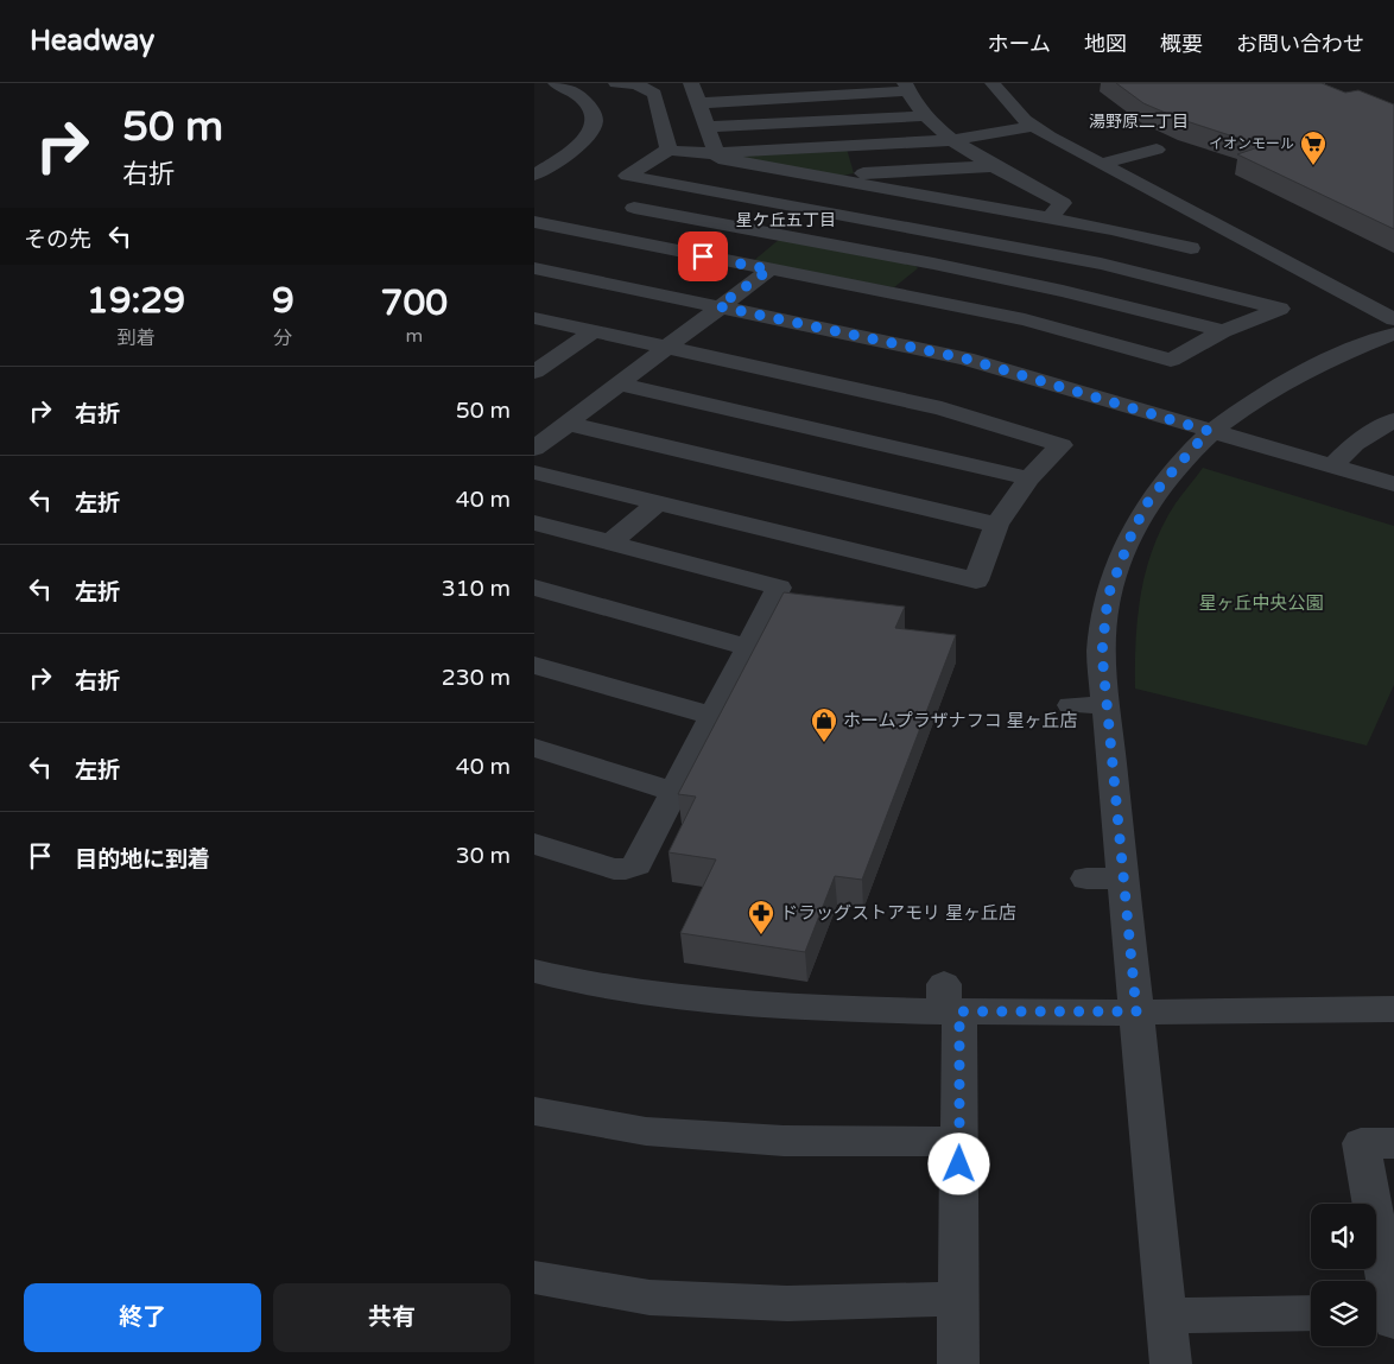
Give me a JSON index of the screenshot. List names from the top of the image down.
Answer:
{
  "districts": ["湯野原二丁目", "星ケ丘五丁目"],
  "parks": ["星ヶ丘中央公園"],
  "places": {
    "supermarket": ["イオンモール"],
    "shop": ["ホームプラザナフコ 星ヶ丘店"],
    "pharmacy": ["ドラッグストアモリ 星ヶ丘店"]
  },
  "page": {
    "header": "Headway",
    "nav": [
      "ホーム",
      "地図",
      "概要",
      "お問い合わせ"
    ],
    "turn": ["50 m", "右折"],
    "then": "その先",
    "eta": [
      "19:29",
      "到着",
      "9",
      "分",
      "700",
      "m"
    ],
    "list": [
      {
        "name": "右折",
        "value": "50 m"
      },
      {
        "name": "左折",
        "value": "40 m"
      },
      {
        "name": "左折",
        "value": "310 m"
      },
      {
        "name": "右折",
        "value": "230 m"
      },
      {
        "name": "左折",
        "value": "40 m"
      },
      {
        "name": "目的地に到着",
        "value": "30 m"
      }
    ],
    "buttons": ["終了", "共有"]
  }
}
